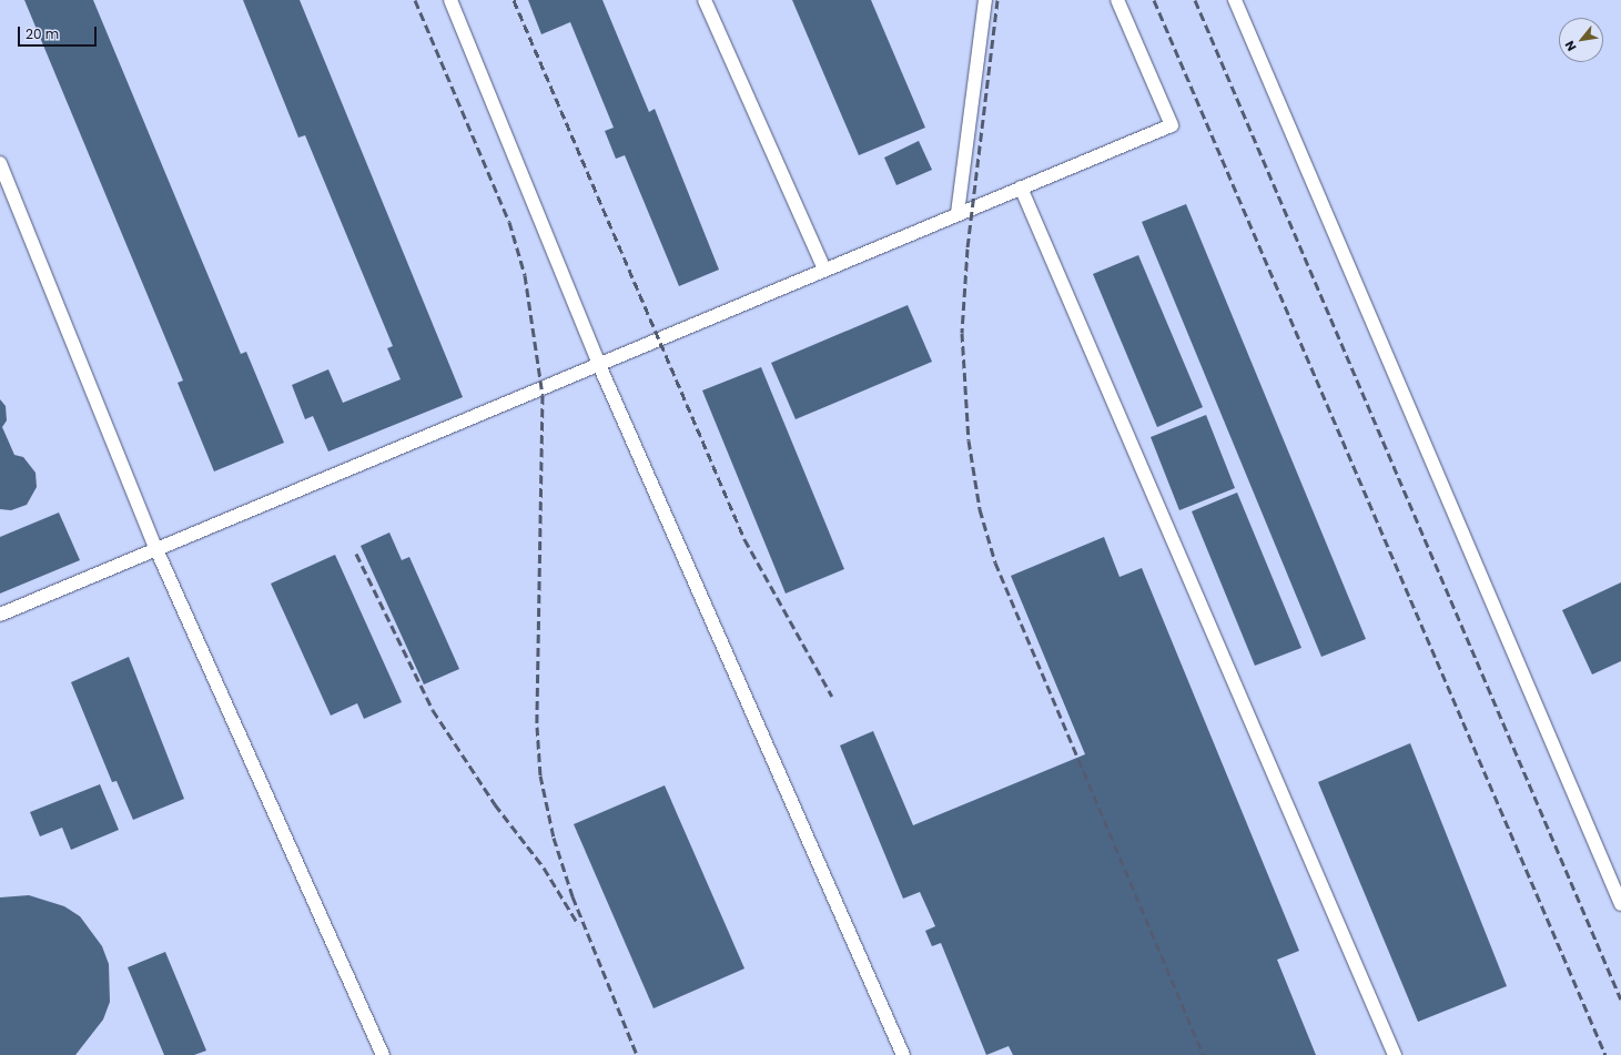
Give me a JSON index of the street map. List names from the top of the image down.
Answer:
{
  "scale_bar": "20 m",
  "north": "bottom left"
}
